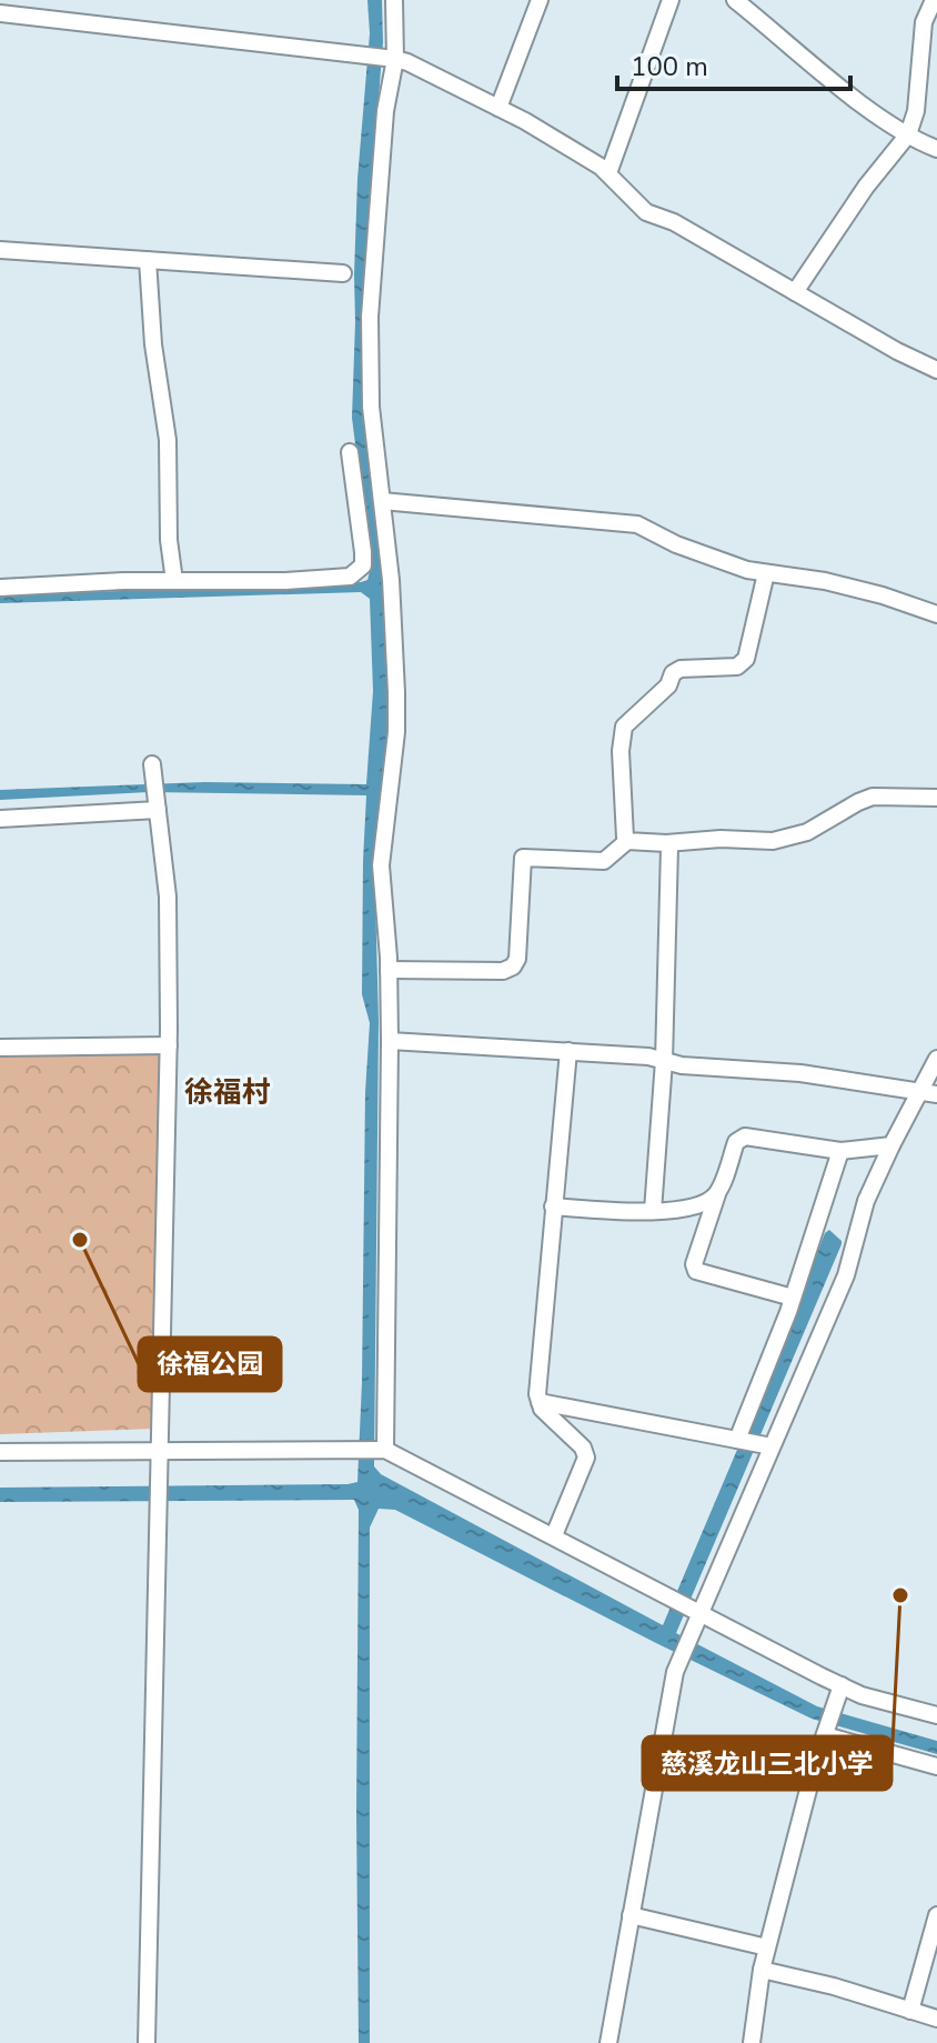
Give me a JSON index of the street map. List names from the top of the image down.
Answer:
{
  "districts": ["徐福村"],
  "places": ["徐福公园", "慈溪龙山三北小学"],
  "scale_bar": "100 m"
}
